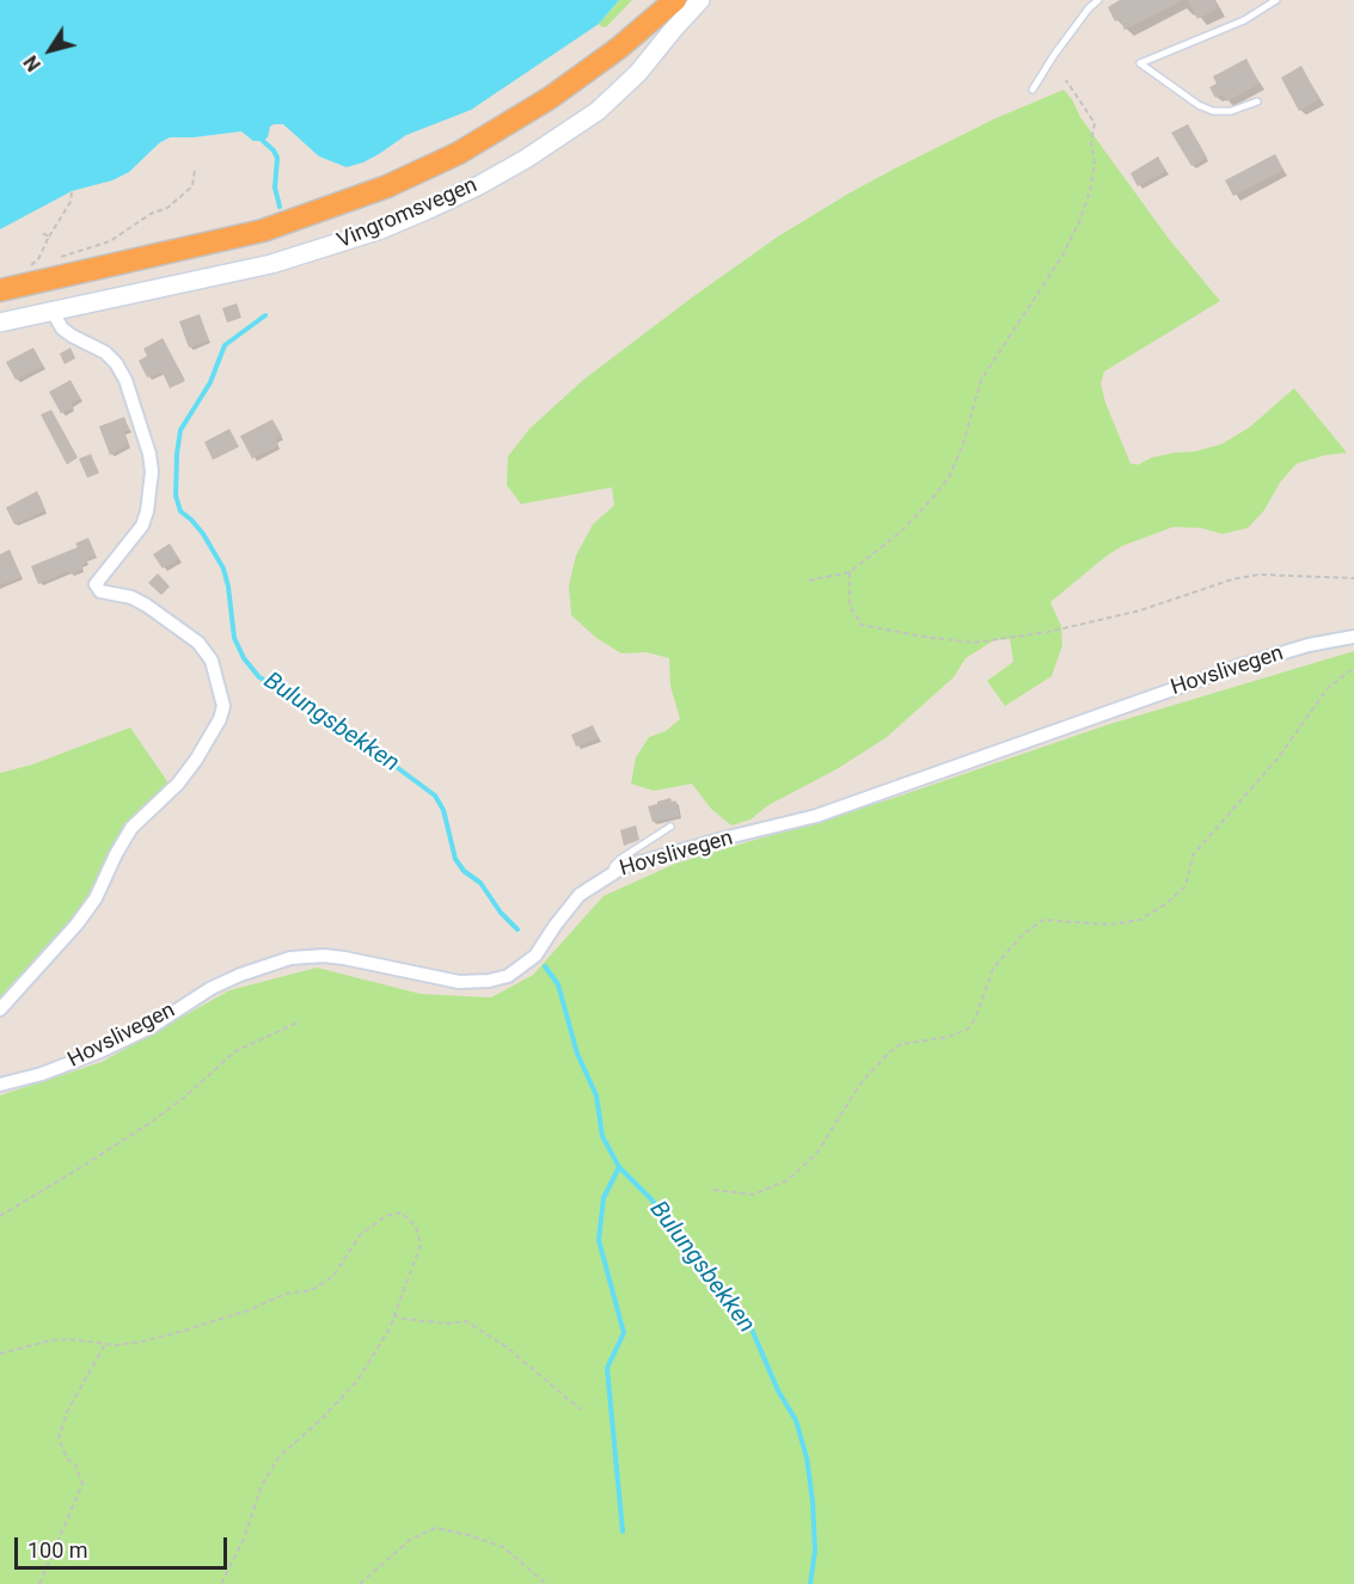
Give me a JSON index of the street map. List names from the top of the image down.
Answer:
{
  "streets": {
    "main road": ["Vingromsvegen"],
    "street": ["Hovslivegen"]
  },
  "water": ["Bulungsbekken"],
  "scale_bar": "100 m",
  "north": "bottom left"
}
